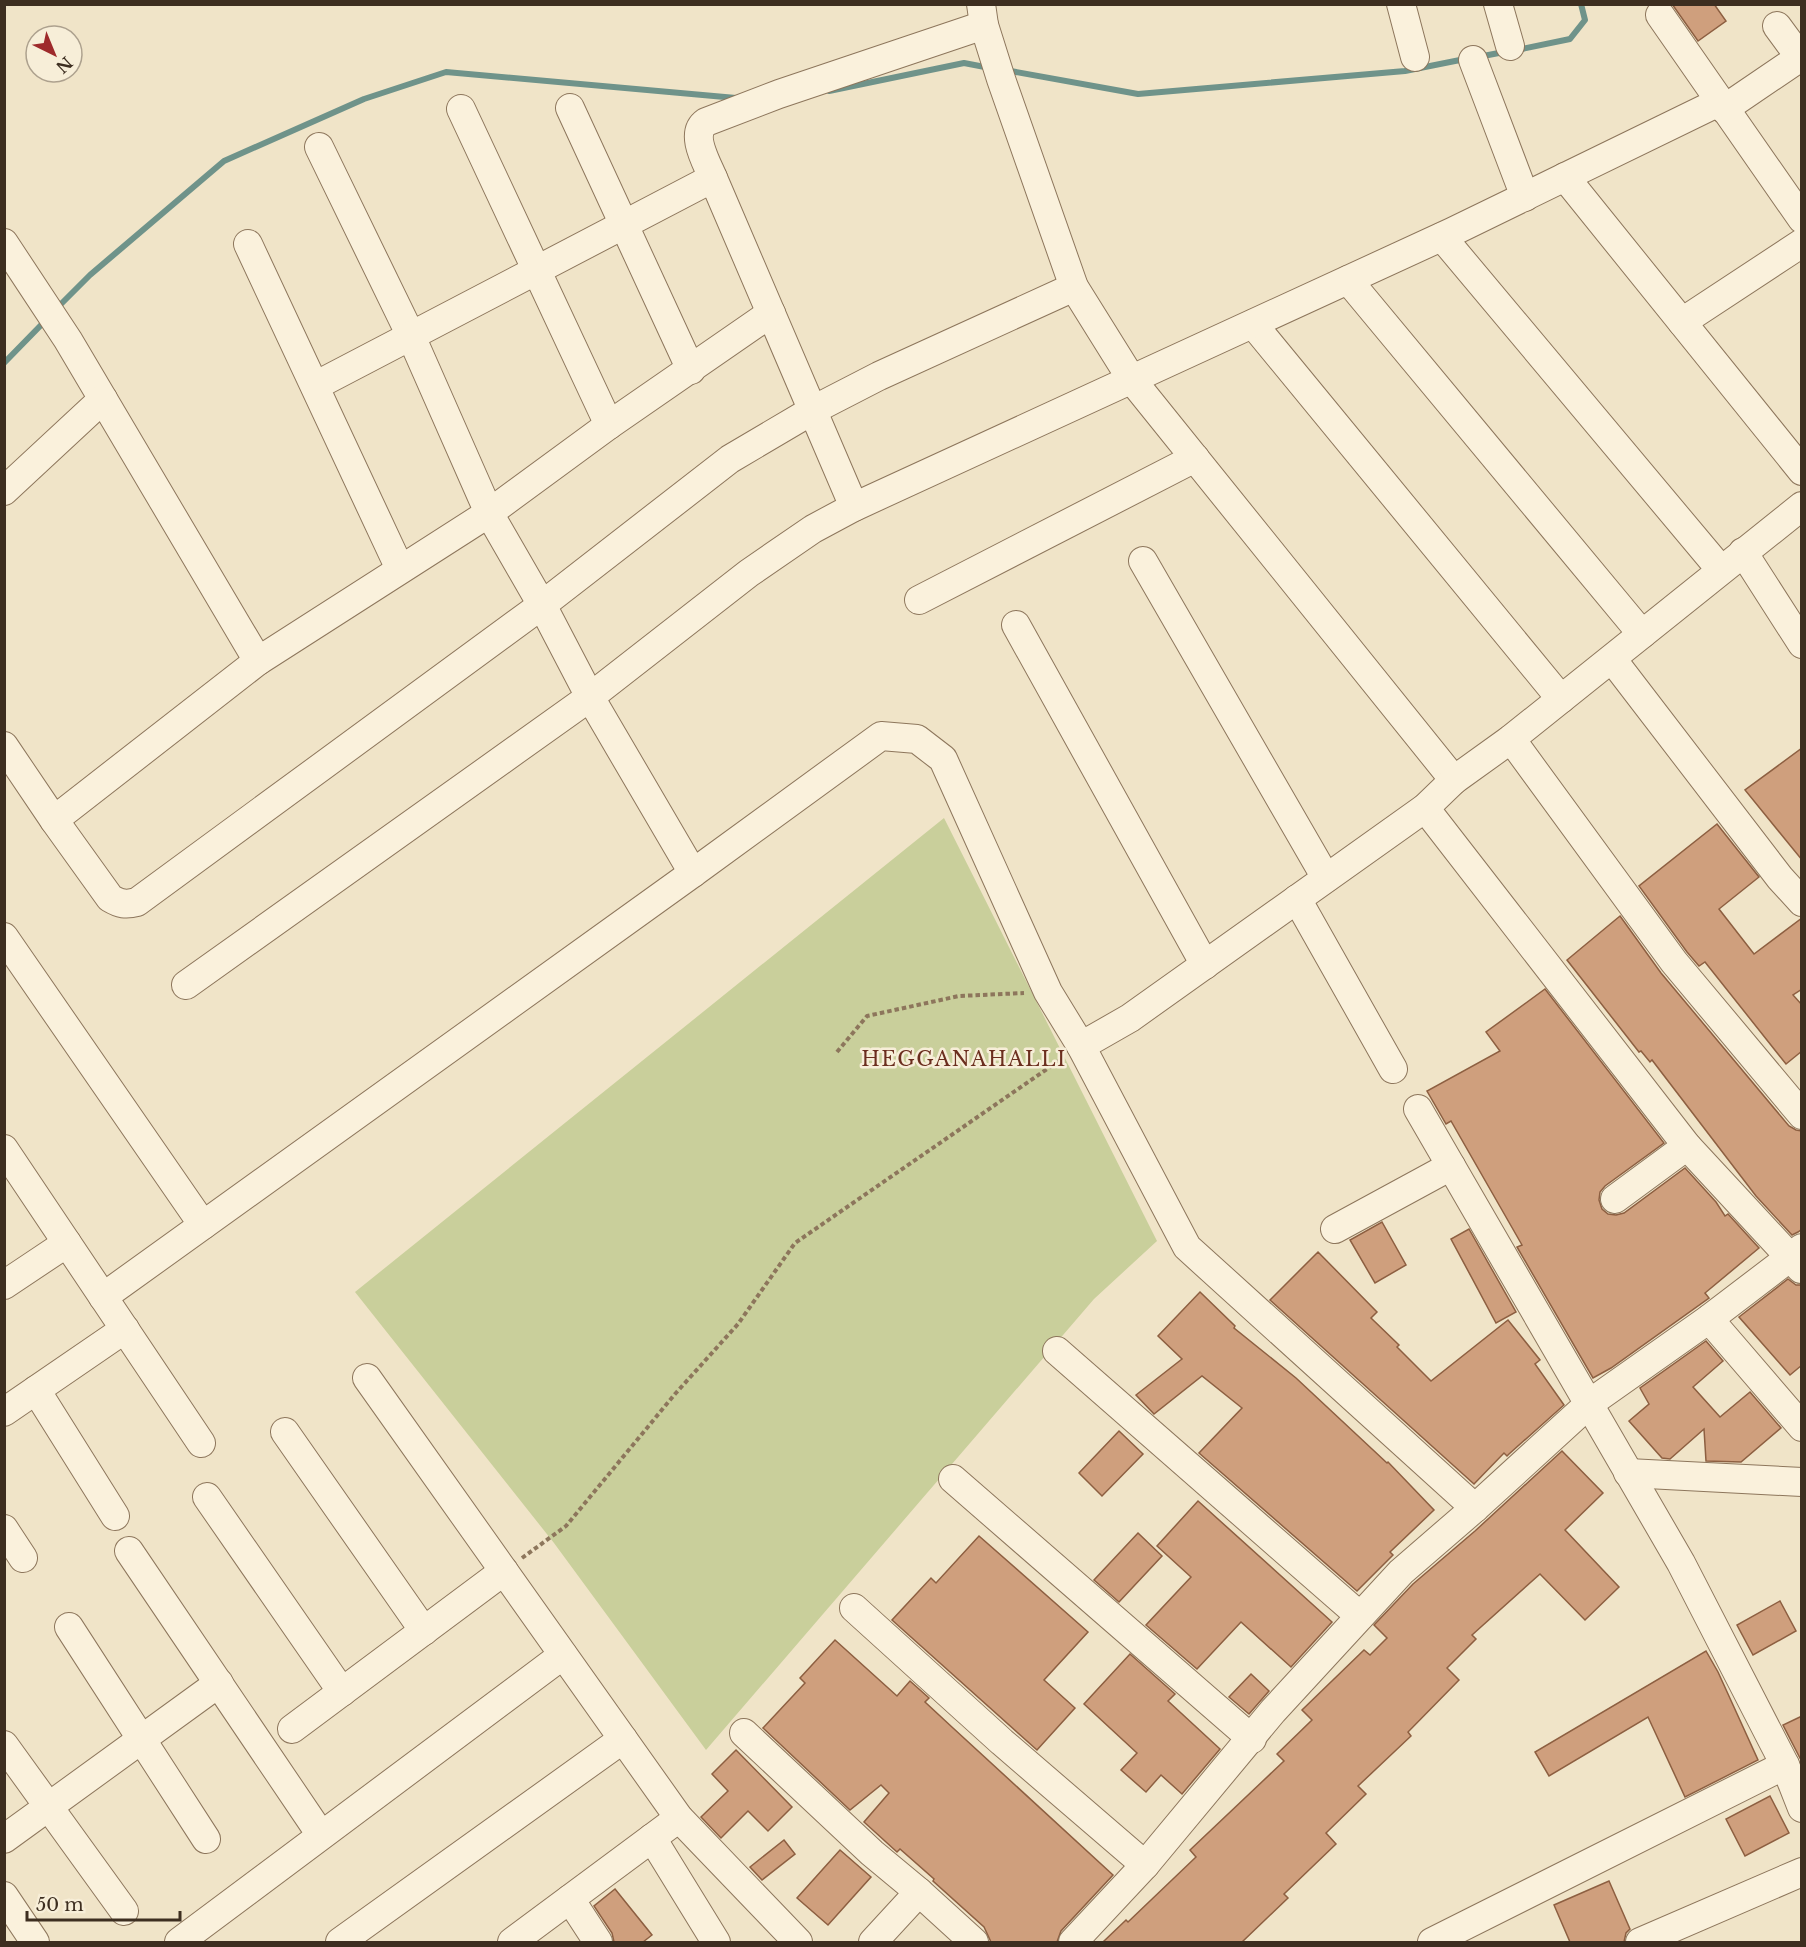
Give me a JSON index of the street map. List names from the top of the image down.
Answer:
{
  "districts": ["HEGGANAHALLI"],
  "scale_bar": "50 m",
  "north": "bottom right"
}
